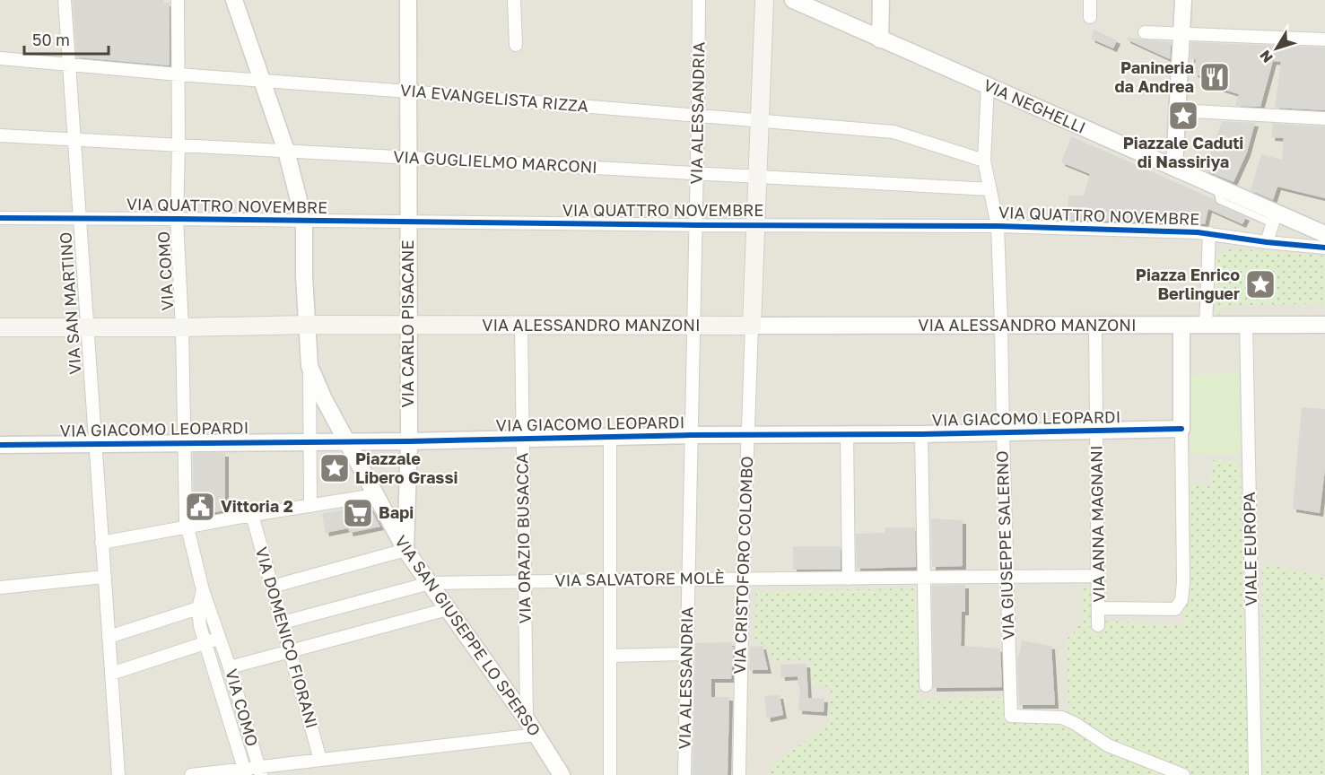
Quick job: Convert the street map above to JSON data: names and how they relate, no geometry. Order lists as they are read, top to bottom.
{
  "streets": {
    "main road": ["VIA ALESSANDRO MANZONI", "VIA CRISTOFORO COLOMBO"],
    "street": [
      "VIA EVANGELISTA RIZZA",
      "VIA NEGHELLI",
      "VIA ALESSANDRIA",
      "VIA GUGLIELMO MARCONI",
      "VIA QUATTRO NOVEMBRE",
      "VIA COMO",
      "VIA SAN MARTINO",
      "VIA CARLO PISACANE",
      "VIA GIACOMO LEOPARDI",
      "VIA ANNA MAGNANI",
      "VIA ORAZIO BUSACCA",
      "VIA GIUSEPPE SALERNO",
      "VIALE EUROPA",
      "VIA SALVATORE MOLÈ",
      "VIA SAN GIUSEPPE LO SPERSO",
      "VIA DOMENICO FIORANI"
    ]
  },
  "crossings": [
    ["VIA EVANGELISTA RIZZA", "VIA ALESSANDRIA"],
    ["VIA EVANGELISTA RIZZA", "VIA COMO"],
    ["VIA EVANGELISTA RIZZA", "VIA SAN MARTINO"],
    ["VIA EVANGELISTA RIZZA", "VIA CARLO PISACANE"],
    ["VIA EVANGELISTA RIZZA", "VIA GIUSEPPE SALERNO"],
    ["VIA EVANGELISTA RIZZA", "VIA CRISTOFORO COLOMBO"],
    ["VIA EVANGELISTA RIZZA", "VIA SAN GIUSEPPE LO SPERSO"],
    ["VIA NEGHELLI", "VIA GIUSEPPE SALERNO"],
    ["VIA ALESSANDRIA", "VIA GUGLIELMO MARCONI"],
    ["VIA ALESSANDRIA", "VIA QUATTRO NOVEMBRE"],
    ["VIA ALESSANDRIA", "VIA ALESSANDRO MANZONI"],
    ["VIA ALESSANDRIA", "VIA GIACOMO LEOPARDI"],
    ["VIA ALESSANDRIA", "VIA SALVATORE MOLÈ"],
    ["VIA GUGLIELMO MARCONI", "VIA COMO"],
    ["VIA GUGLIELMO MARCONI", "VIA SAN MARTINO"],
    ["VIA GUGLIELMO MARCONI", "VIA CARLO PISACANE"],
    ["VIA GUGLIELMO MARCONI", "VIA GIUSEPPE SALERNO"],
    ["VIA GUGLIELMO MARCONI", "VIA CRISTOFORO COLOMBO"],
    ["VIA GUGLIELMO MARCONI", "VIA SAN GIUSEPPE LO SPERSO"],
    ["VIA QUATTRO NOVEMBRE", "VIA COMO"],
    ["VIA QUATTRO NOVEMBRE", "VIA SAN MARTINO"],
    ["VIA QUATTRO NOVEMBRE", "VIA CARLO PISACANE"],
    ["VIA QUATTRO NOVEMBRE", "VIA GIUSEPPE SALERNO"],
    ["VIA QUATTRO NOVEMBRE", "VIA CRISTOFORO COLOMBO"],
    ["VIA QUATTRO NOVEMBRE", "VIA SAN GIUSEPPE LO SPERSO"],
    ["VIA COMO", "VIA ALESSANDRO MANZONI"],
    ["VIA COMO", "VIA GIACOMO LEOPARDI"],
    ["VIA SAN MARTINO", "VIA ALESSANDRO MANZONI"],
    ["VIA SAN MARTINO", "VIA GIACOMO LEOPARDI"],
    ["VIA CARLO PISACANE", "VIA ALESSANDRO MANZONI"],
    ["VIA CARLO PISACANE", "VIA GIACOMO LEOPARDI"],
    ["VIA CARLO PISACANE", "VIA SAN GIUSEPPE LO SPERSO"],
    ["VIA ALESSANDRO MANZONI", "VIA ANNA MAGNANI"],
    ["VIA ALESSANDRO MANZONI", "VIA ORAZIO BUSACCA"],
    ["VIA ALESSANDRO MANZONI", "VIA GIUSEPPE SALERNO"],
    ["VIA ALESSANDRO MANZONI", "VIALE EUROPA"],
    ["VIA ALESSANDRO MANZONI", "VIA CRISTOFORO COLOMBO"],
    ["VIA ALESSANDRO MANZONI", "VIA SAN GIUSEPPE LO SPERSO"],
    ["VIA GIACOMO LEOPARDI", "VIA ANNA MAGNANI"],
    ["VIA GIACOMO LEOPARDI", "VIA ORAZIO BUSACCA"],
    ["VIA GIACOMO LEOPARDI", "VIA GIUSEPPE SALERNO"],
    ["VIA GIACOMO LEOPARDI", "VIA CRISTOFORO COLOMBO"],
    ["VIA GIACOMO LEOPARDI", "VIA SAN GIUSEPPE LO SPERSO"],
    ["VIA ANNA MAGNANI", "VIA SALVATORE MOLÈ"],
    ["VIA ORAZIO BUSACCA", "VIA SALVATORE MOLÈ"],
    ["VIA ORAZIO BUSACCA", "VIA SAN GIUSEPPE LO SPERSO"],
    ["VIA GIUSEPPE SALERNO", "VIA SALVATORE MOLÈ"],
    ["VIA CRISTOFORO COLOMBO", "VIA SALVATORE MOLÈ"],
    ["VIA SALVATORE MOLÈ", "VIA SAN GIUSEPPE LO SPERSO"],
    ["VIA SALVATORE MOLÈ", "VIA DOMENICO FIORANI"]
  ],
  "places": {
    "restaurant": ["Panineria da Andrea"],
    "place": ["Piazzale Caduti di Nassiriya", "Piazza Enrico Berlinguer", "Piazzale Libero Grassi"],
    "public building": ["Vittoria 2"],
    "supermarket": ["Bapi"]
  },
  "scale_bar": "50 m",
  "north": "bottom left"
}
